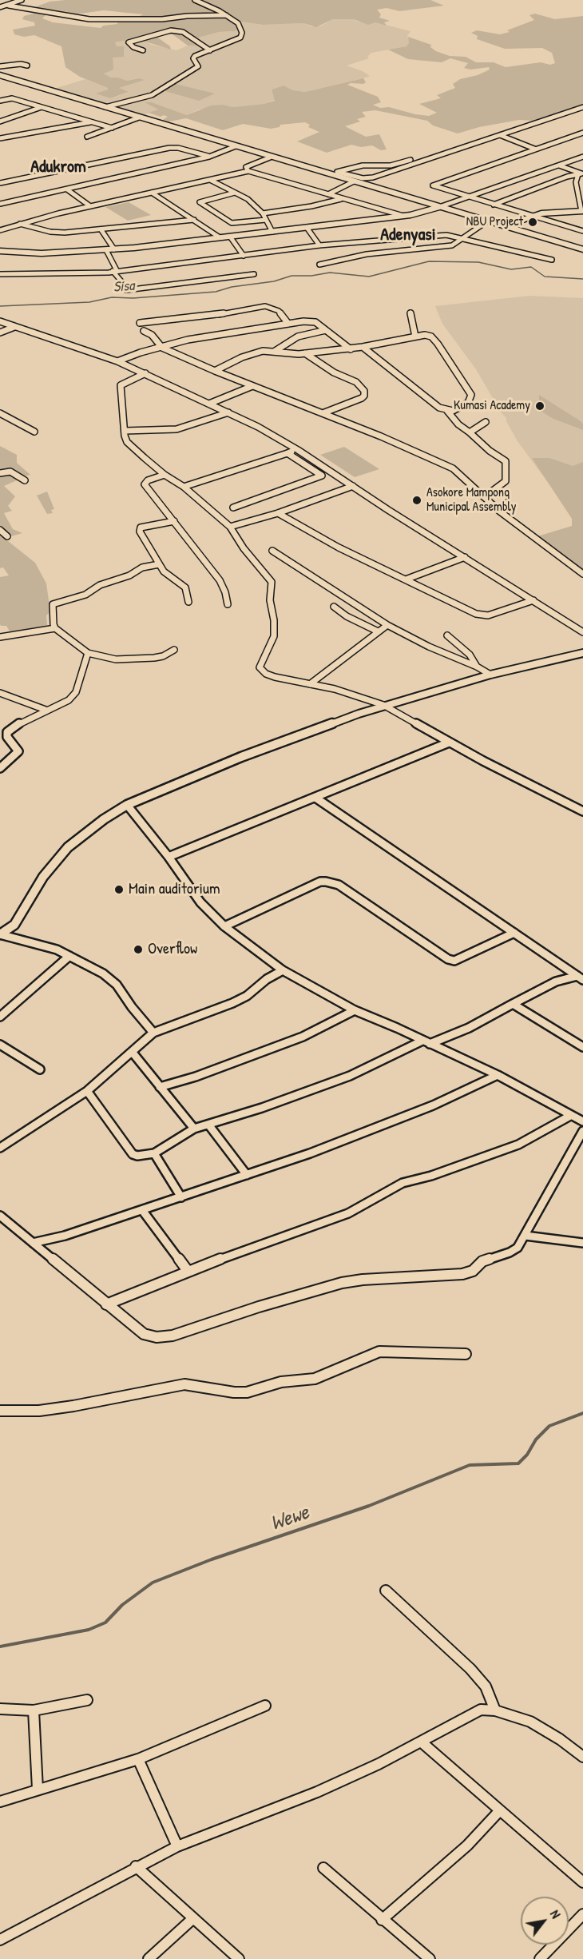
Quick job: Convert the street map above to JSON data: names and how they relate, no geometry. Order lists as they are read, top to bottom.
{
  "districts": ["Adukrom", "Adenyasi"],
  "water": ["Sisa", "Wewe"],
  "places": [
    "NBU Project",
    "Kumasi Academy",
    "Asokore Mampong Municipal Assembly",
    "Main auditorium",
    "Overflow"
  ],
  "north": "top right"
}
